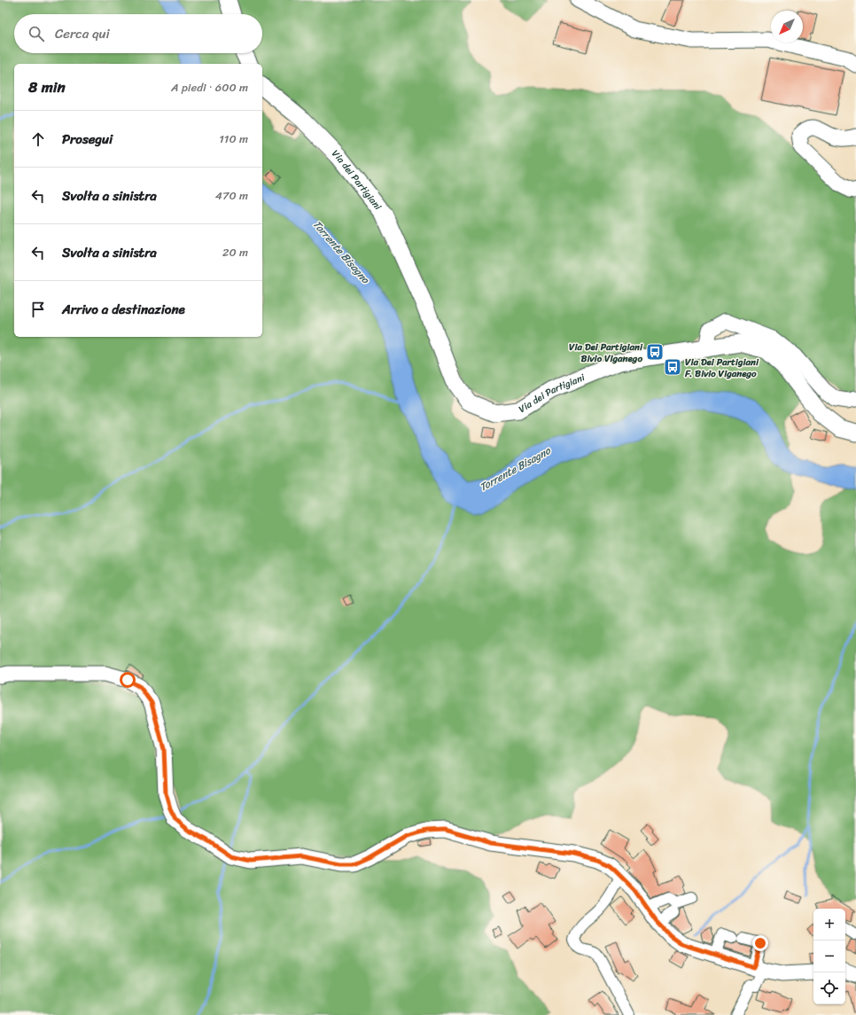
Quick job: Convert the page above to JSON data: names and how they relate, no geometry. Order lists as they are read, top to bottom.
{
  "streets": {
    "main road": ["Via dei Partigiani"]
  },
  "water": ["Torrente Bisagno"],
  "places": {
    "bus stop": ["Via Dei Partigiani Bivio Viganego", "Via Dei Partigiani F. Bivio Viganego"]
  },
  "north": "bottom left",
  "page": {
    "search": "Cerca qui",
    "heading": ["8 min", "A piedi · 600 m"],
    "list": [
      ["Prosegui", "110 m"],
      ["Svolta a sinistra", "470 m"],
      ["Svolta a sinistra", "20 m"],
      "Arrivo a destinazione"
    ],
    "map_buttons": ["+", "−"]
  }
}
